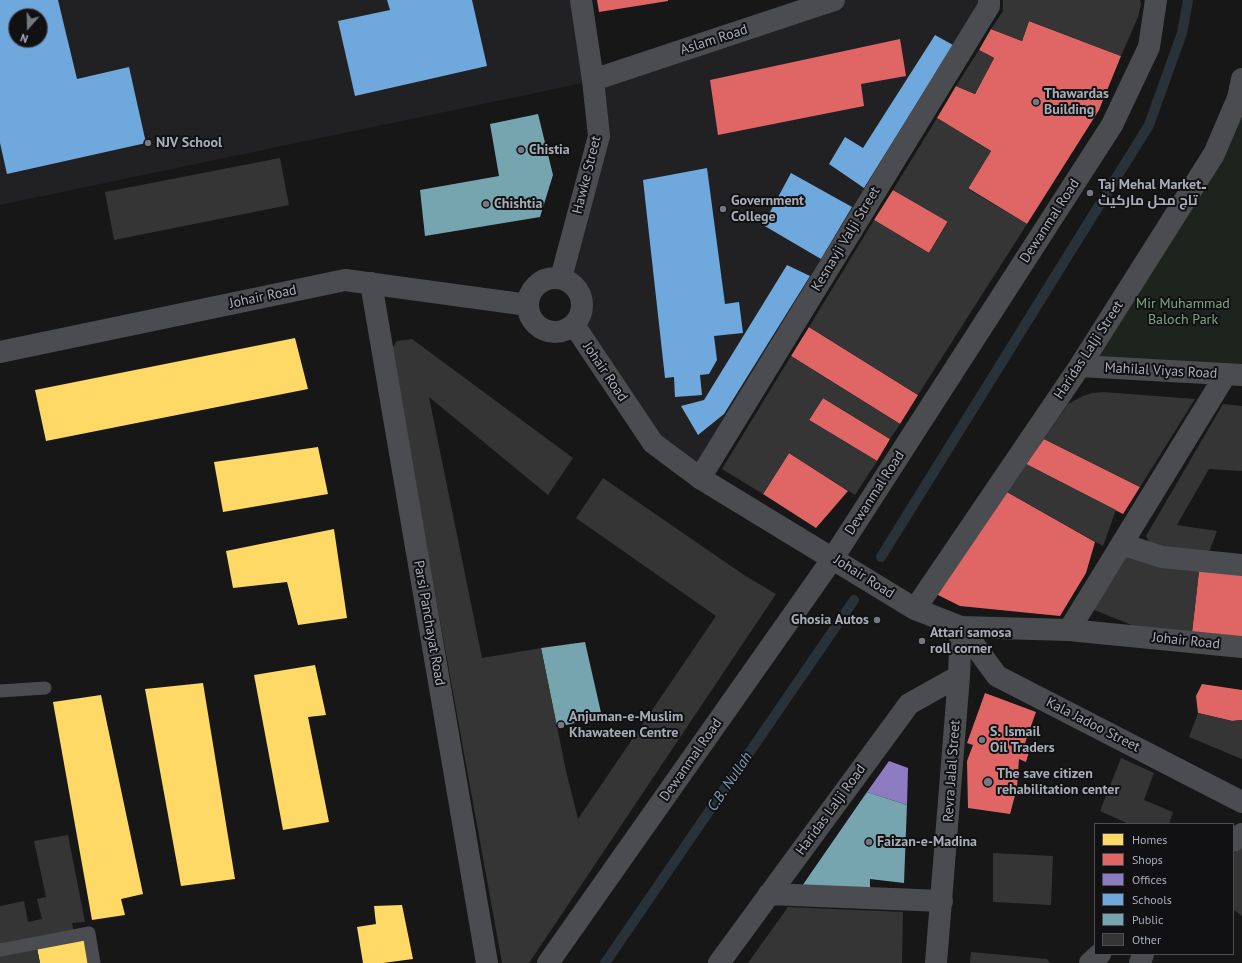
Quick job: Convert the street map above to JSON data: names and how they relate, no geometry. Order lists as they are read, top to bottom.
{
  "streets": {
    "street": [
      "Aslam Road",
      "Hawke Street",
      "Dewanmal Road",
      "Kesnavji Valji Street",
      "Johair Road",
      "Haridas Lalji Street",
      "Mahilal Viyas Road",
      "Parsi Panchayat Road",
      "Kala Jadoo Street",
      "Revra Jalal Street",
      "Haridas Lalji Road"
    ]
  },
  "crossings": [
    ["Aslam Road", "Hawke Street"],
    ["Hawke Street", "Johair Road"],
    ["Dewanmal Road", "Johair Road"],
    ["Kesnavji Valji Street", "Johair Road"],
    ["Johair Road", "Haridas Lalji Street"],
    ["Johair Road", "Parsi Panchayat Road"],
    ["Johair Road", "Kala Jadoo Street"],
    ["Johair Road", "Revra Jalal Street"],
    ["Haridas Lalji Street", "Mahilal Viyas Road"],
    ["Kala Jadoo Street", "Revra Jalal Street"],
    ["Revra Jalal Street", "Haridas Lalji Road"]
  ],
  "water": ["C.B. Nullah"],
  "parks": ["Mir Muhammad Baloch Park"],
  "places": [
    "Thawardas Building",
    "NJV School",
    "Chistia",
    "Taj Mehal Market۔ تاج محل مارکیٹ",
    "Chishtia",
    "Government College",
    "Ghosia Autos",
    "Attari samosa roll corner",
    "Anjuman-e-Muslim Khawateen Centre",
    "S. Ismail Oil Traders",
    "The save citizen rehabilitation center",
    "Faizan-e-Madina"
  ],
  "legend": [
    "Homes",
    "Shops",
    "Offices",
    "Schools",
    "Public",
    "Other"
  ],
  "north": "bottom"
}
